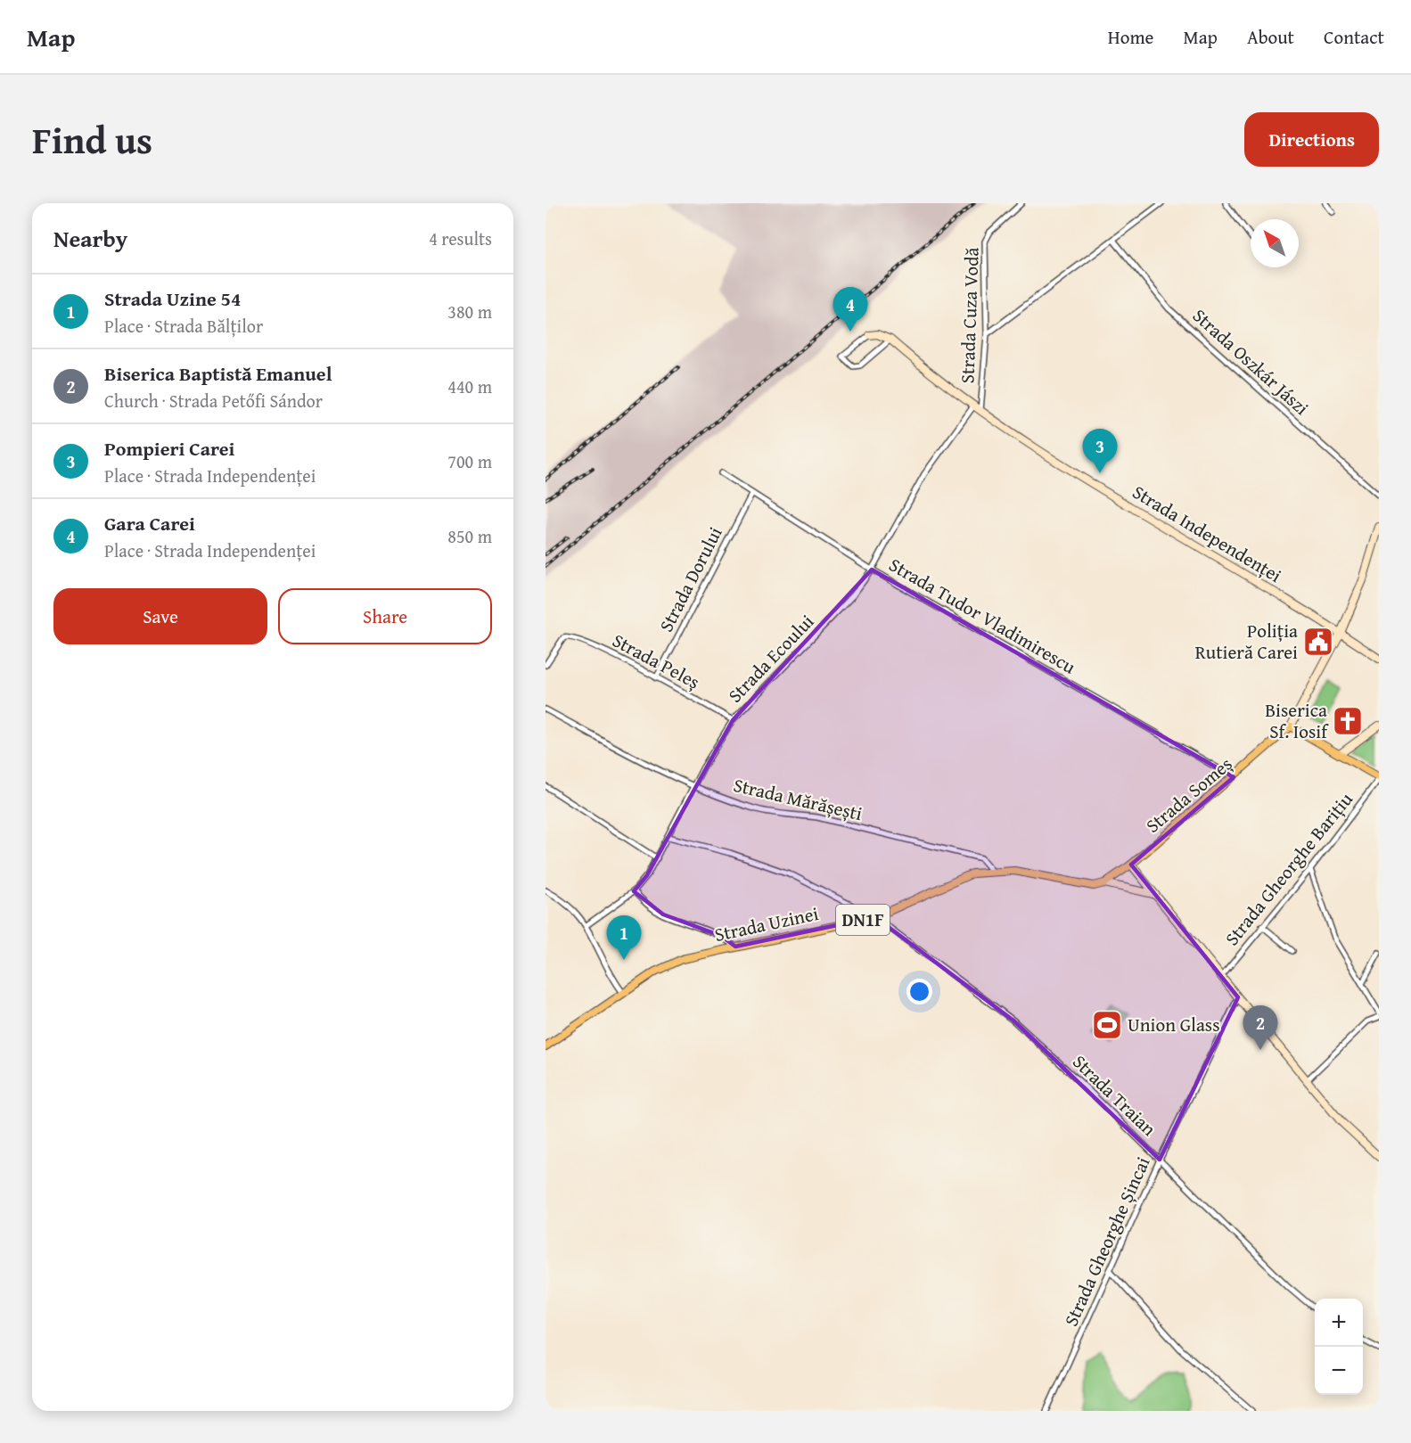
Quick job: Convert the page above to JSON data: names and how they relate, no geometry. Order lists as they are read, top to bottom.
{
  "streets": {
    "main road": [
      "Strada Independenței",
      "Strada Someș",
      "DN1F",
      "Strada Uzinei"
    ],
    "street": [
      "Strada Cuza Vodă",
      "Strada Oszkár Jászi",
      "Strada Dorului",
      "Strada Tudor Vladimirescu",
      "Strada Ecoului",
      "Strada Peleș",
      "Strada Mărășești",
      "Strada Gheorghe Barițiu",
      "Strada Traian",
      "Strada Gheorghe Șincai"
    ]
  },
  "crossings": [
    ["Strada Cuza Vodă", "Strada Independenței"],
    ["Strada Independenței", "Strada Ecoului"],
    ["Strada Dorului", "Strada Tudor Vladimirescu"],
    ["Strada Dorului", "Strada Peleș"],
    ["Strada Tudor Vladimirescu", "Strada Ecoului"],
    ["Strada Tudor Vladimirescu", "Strada Someș"],
    ["Strada Ecoului", "Strada Peleș"],
    ["Strada Ecoului", "Strada Mărășești"],
    ["Strada Ecoului", "Strada Traian"],
    ["Strada Someș", "Strada Uzinei"],
    ["Strada Mărășești", "Strada Uzinei"],
    ["Strada Uzinei", "Strada Traian"],
    ["Strada Traian", "Strada Gheorghe Șincai"]
  ],
  "places": {
    "public building": ["Poliția Rutieră Carei"],
    "church": ["Biserica Sf. Iosif"],
    "sports": ["Union Glass"]
  },
  "north": "top left",
  "page": {
    "header": "Map",
    "nav": [
      "Home",
      "Map",
      "About",
      "Contact"
    ],
    "title": "Find us",
    "buttons": [
      "Directions",
      ["Save", "Share"]
    ],
    "heading": ["Nearby", "4 results"],
    "list": [
      {
        "mark": "1",
        "name": "Strada Uzine 54",
        "note": "Place · Strada Bălților",
        "value": "380 m"
      },
      {
        "mark": "2",
        "name": "Biserica Baptistă Emanuel",
        "note": "Church · Strada Petőfi Sándor",
        "value": "440 m"
      },
      {
        "mark": "3",
        "name": "Pompieri Carei",
        "note": "Place · Strada Independenței",
        "value": "700 m"
      },
      {
        "mark": "4",
        "name": "Gara Carei",
        "note": "Place · Strada Independenței",
        "value": "850 m"
      }
    ],
    "pins": [
      "4",
      "3",
      "1",
      "2"
    ],
    "map_buttons": ["+", "−"]
  }
}
